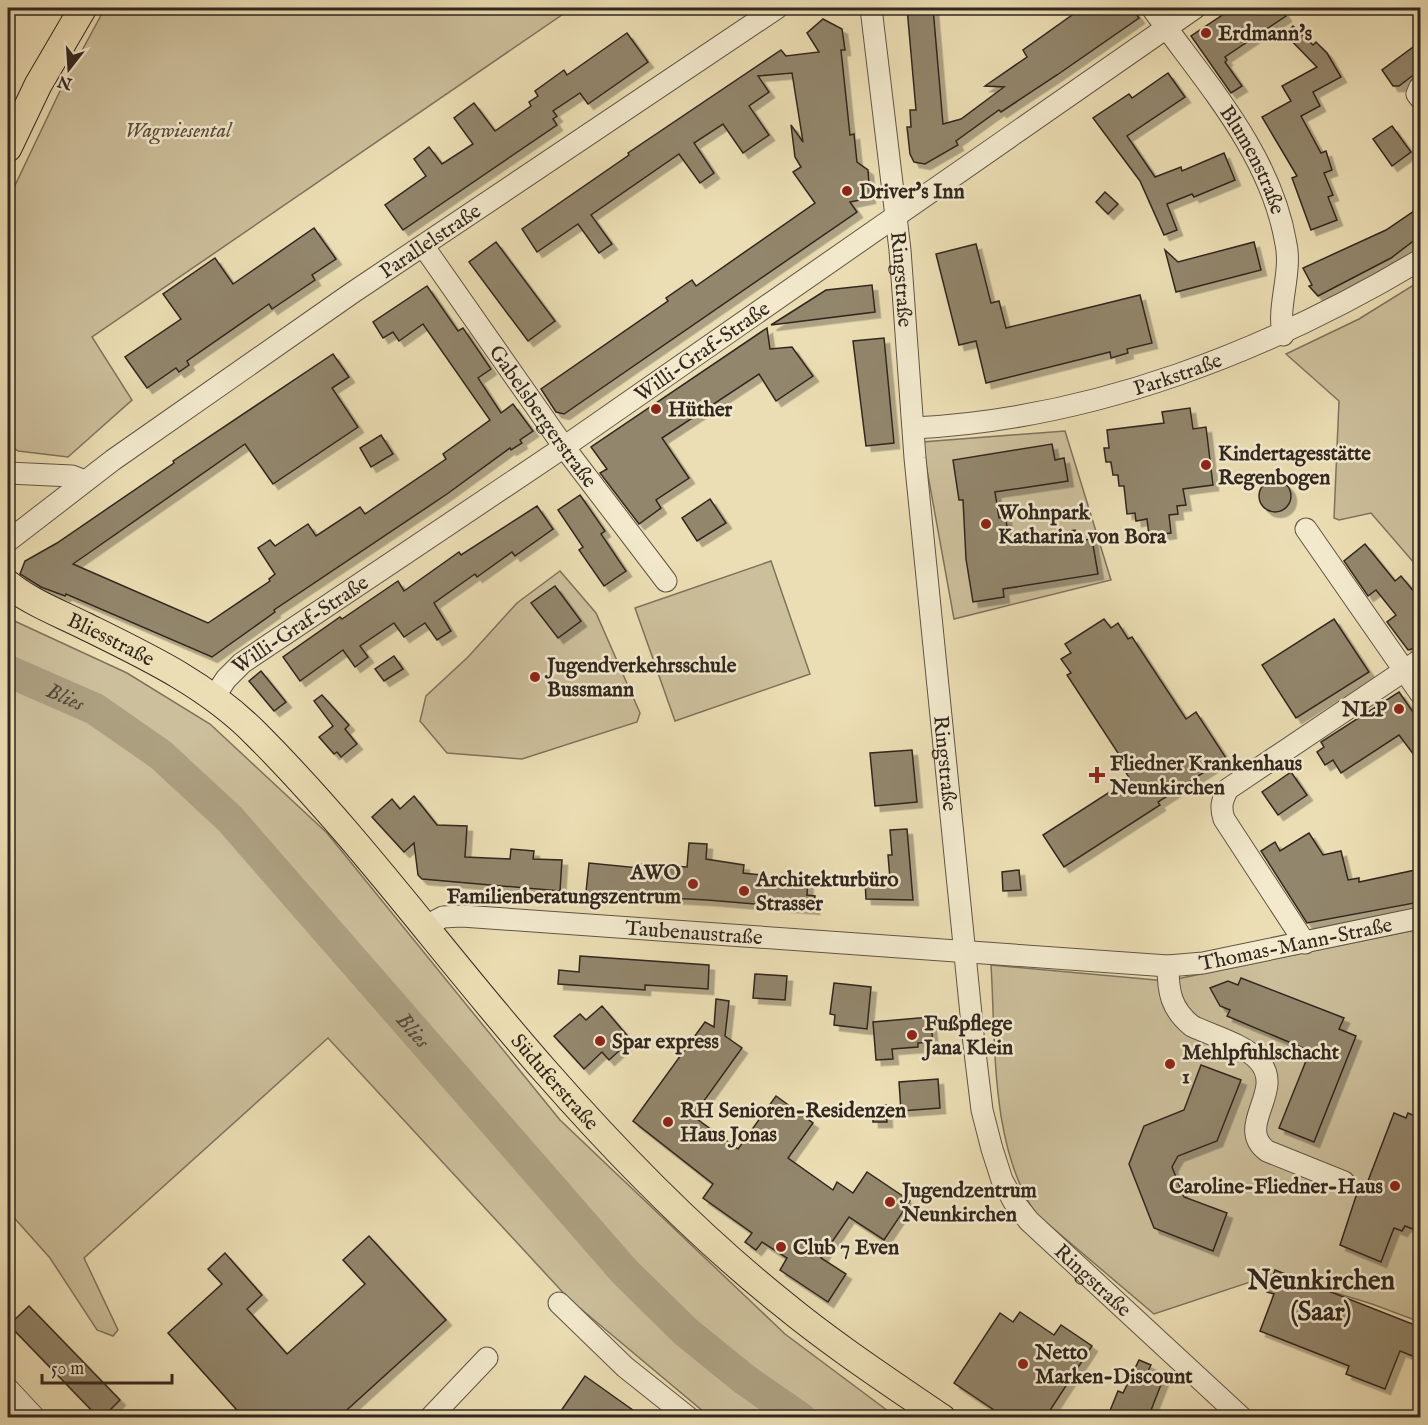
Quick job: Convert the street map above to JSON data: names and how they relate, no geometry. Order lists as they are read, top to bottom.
{
  "streets": {
    "main road": ["Bliesstraße", "Süduferstraße"],
    "street": [
      "Blumenstraße",
      "Parallelstraße",
      "Ringstraße",
      "Willi-Graf-Straße",
      "Parkstraße",
      "Gabelsbergerstraße",
      "Taubenaustraße",
      "Thomas-Mann-Straße"
    ]
  },
  "crossings": [
    ["Blumenstraße", "Willi-Graf-Straße"],
    ["Blumenstraße", "Parkstraße"],
    ["Parallelstraße", "Gabelsbergerstraße"],
    ["Ringstraße", "Willi-Graf-Straße"],
    ["Ringstraße", "Parkstraße"],
    ["Ringstraße", "Taubenaustraße"],
    ["Ringstraße", "Thomas-Mann-Straße"],
    ["Willi-Graf-Straße", "Gabelsbergerstraße"],
    ["Willi-Graf-Straße", "Bliesstraße"],
    ["Willi-Graf-Straße", "Süduferstraße"],
    ["Bliesstraße", "Süduferstraße"],
    ["Taubenaustraße", "Thomas-Mann-Straße"],
    ["Taubenaustraße", "Süduferstraße"]
  ],
  "districts": ["Neunkirchen (Saar)"],
  "water": ["Blies"],
  "parks": ["Wagwiesental"],
  "places": {
    "other": [
      "Erdmann's",
      "Driver's Inn",
      "Hüther",
      "Kindertagesstätte Regenbogen",
      "Wohnpark Katharina von Bora",
      "Jugendverkehrsschule Bussmann",
      "NLP",
      "AWO Familienberatungszentrum",
      "Architekturbüro Strasser",
      "Fußpflege Jana Klein",
      "Spar express",
      "Mehlpfuhlschacht 1",
      "RH Senioren-Residenzen Haus Jonas",
      "Caroline-Fliedner-Haus",
      "Jugendzentrum Neunkirchen",
      "Club 7 Even",
      "Netto Marken-Discount"
    ],
    "health": ["Fliedner Krankenhaus Neunkirchen"]
  },
  "scale_bar": "50 m",
  "north": "bottom"
}
